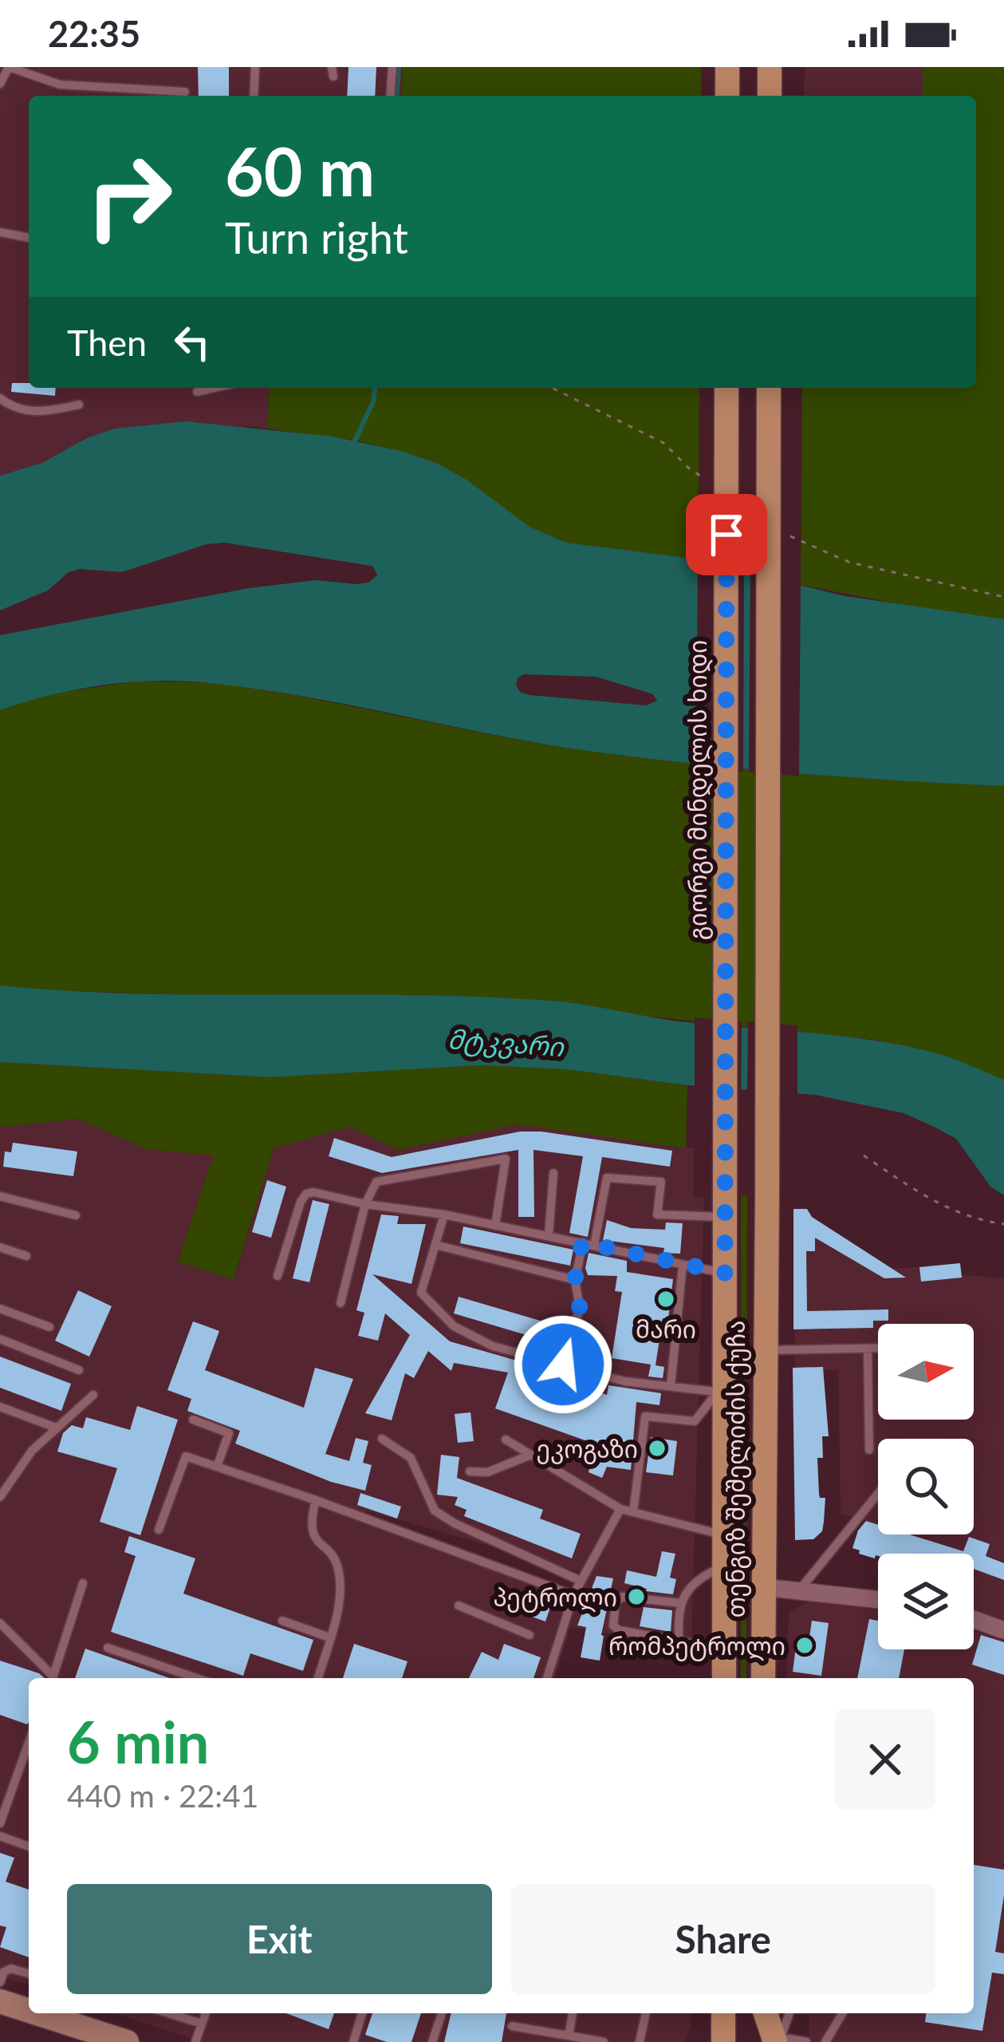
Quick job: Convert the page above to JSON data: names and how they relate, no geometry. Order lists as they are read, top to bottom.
{
  "streets": {
    "main road": ["გიორგი მინდელის ხიდი", "თენგიზ შეშელიძის ქუჩა"]
  },
  "crossings": [
    ["გიორგი მინდელის ხიდი", "თენგიზ შეშელიძის ქუჩა"]
  ],
  "water": ["მტკვარი"],
  "places": [
    "მარი",
    "ეკოგაზი",
    "პეტროლი",
    "რომპეტროლი"
  ],
  "north": "right",
  "page": {
    "status": "22:35",
    "turn": ["60 m", "Turn right"],
    "then": "Then",
    "heading": ["6 min", "440 m · 22:41"],
    "buttons": ["Exit", "Share"]
  }
}
